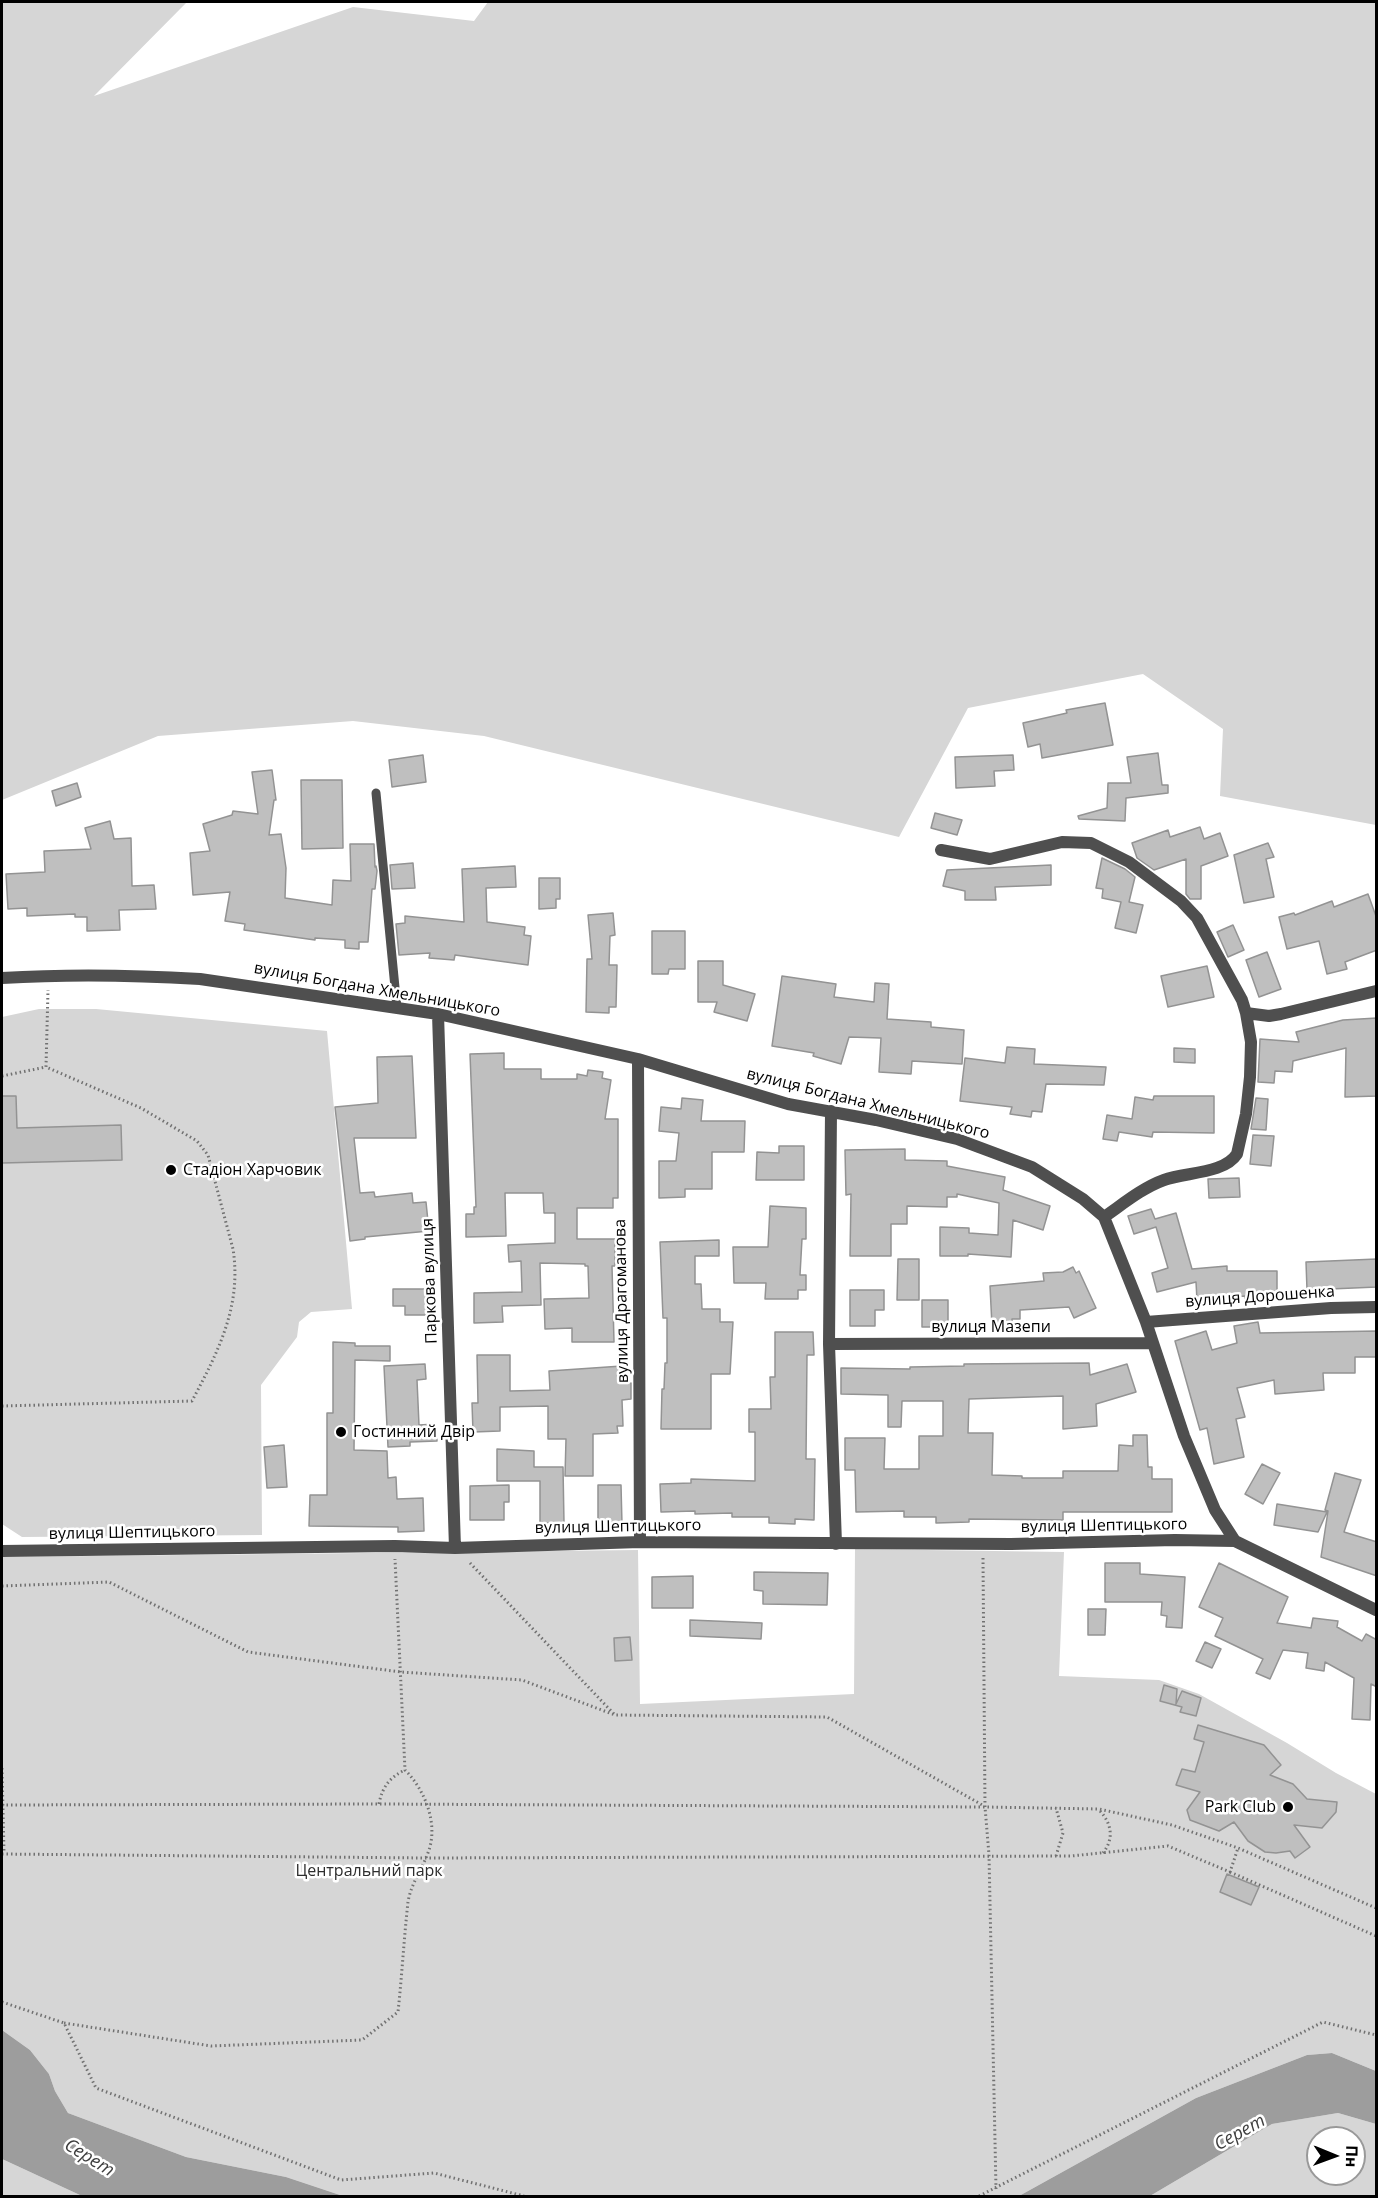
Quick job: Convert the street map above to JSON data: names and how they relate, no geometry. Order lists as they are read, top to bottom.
{
  "streets": {
    "street": [
      "вулиця Богдана Хмельницького",
      "Паркова вулиця",
      "вулиця Дорошенка",
      "вулиця Драгоманова",
      "вулиця Мазепи",
      "вулиця Шептицького"
    ]
  },
  "crossings": [
    ["вулиця Богдана Хмельницького", "Паркова вулиця"],
    ["вулиця Богдана Хмельницького", "вулиця Дорошенка"],
    ["вулиця Богдана Хмельницького", "вулиця Драгоманова"],
    ["вулиця Богдана Хмельницького", "вулиця Мазепи"],
    ["вулиця Богдана Хмельницького", "вулиця Шептицького"],
    ["Паркова вулиця", "вулиця Шептицького"],
    ["вулиця Драгоманова", "вулиця Шептицького"]
  ],
  "water": ["Серет"],
  "parks": ["Центральний парк"],
  "places": ["Стадіон Харчовик", "Гостинний Двір", "Park Club"],
  "north": "right"
}
